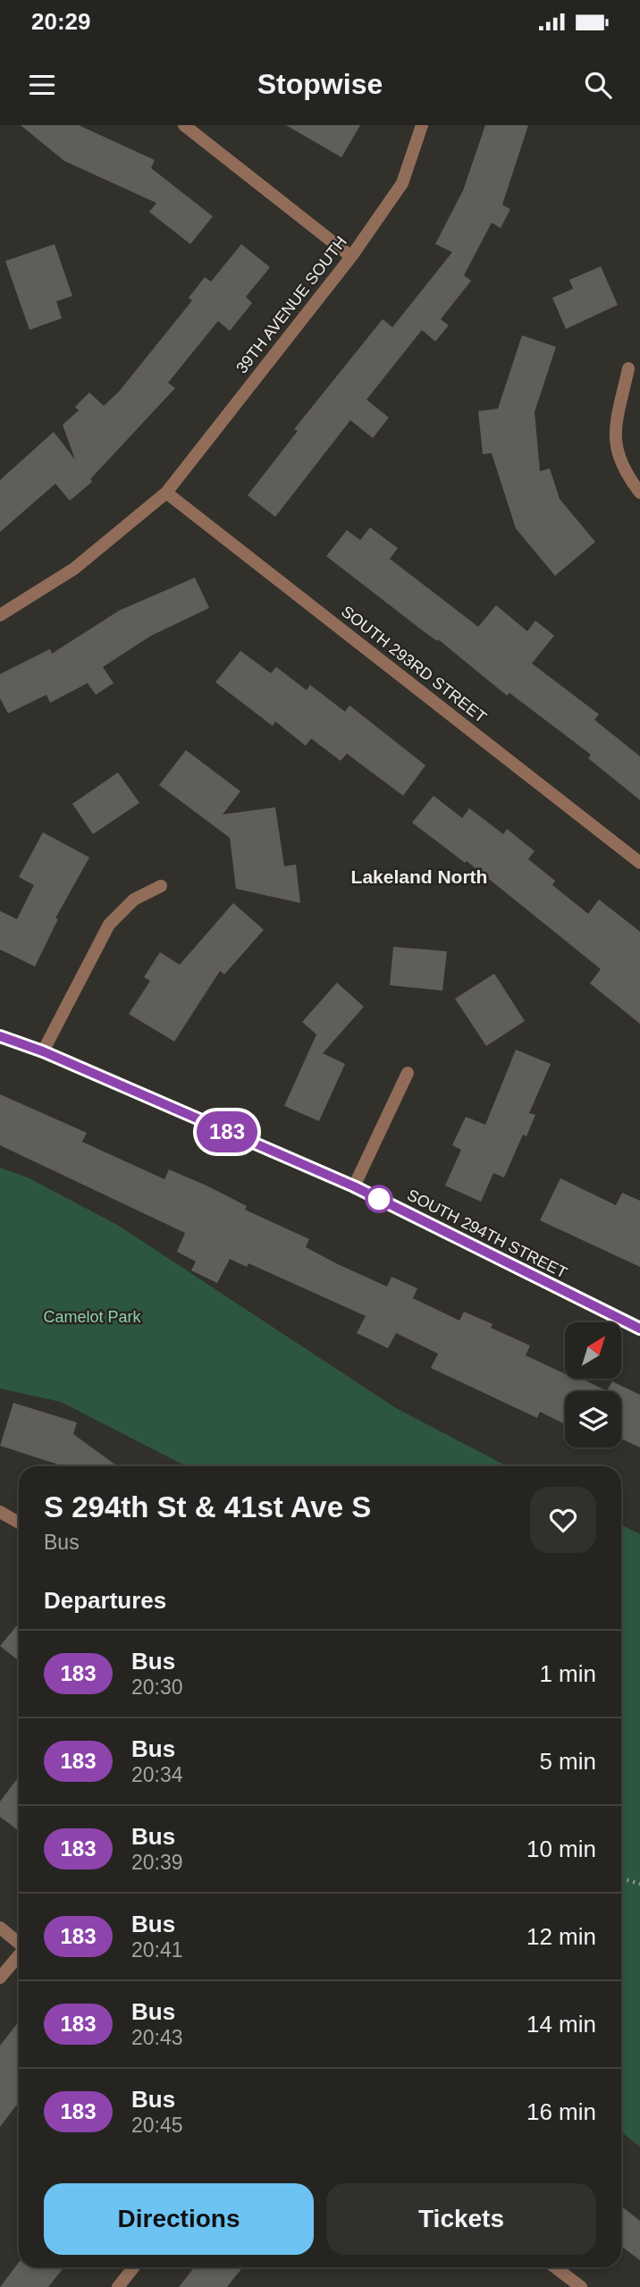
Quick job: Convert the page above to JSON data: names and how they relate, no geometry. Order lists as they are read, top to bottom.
{
  "streets": {
    "street": ["39TH AVENUE SOUTH", "SOUTH 293RD STREET", "SOUTH 294TH STREET"]
  },
  "crossings": [
    ["39TH AVENUE SOUTH", "SOUTH 293RD STREET"]
  ],
  "districts": ["Lakeland North"],
  "parks": ["Camelot Park"],
  "lines": ["bus line 183"],
  "north": "top right",
  "page": {
    "status": "20:29",
    "header": "Stopwise",
    "on_map": "183",
    "heading": [
      ["S 294th St & 41st Ave S", "Bus"],
      "Departures"
    ],
    "list": [
      {
        "mark": "183",
        "name": "Bus",
        "note": "20:30",
        "value": "1 min"
      },
      {
        "mark": "183",
        "name": "Bus",
        "note": "20:34",
        "value": "5 min"
      },
      {
        "mark": "183",
        "name": "Bus",
        "note": "20:39",
        "value": "10 min"
      },
      {
        "mark": "183",
        "name": "Bus",
        "note": "20:41",
        "value": "12 min"
      },
      {
        "mark": "183",
        "name": "Bus",
        "note": "20:43",
        "value": "14 min"
      },
      {
        "mark": "183",
        "name": "Bus",
        "note": "20:45",
        "value": "16 min"
      }
    ],
    "buttons": ["Directions", "Tickets"]
  }
}
